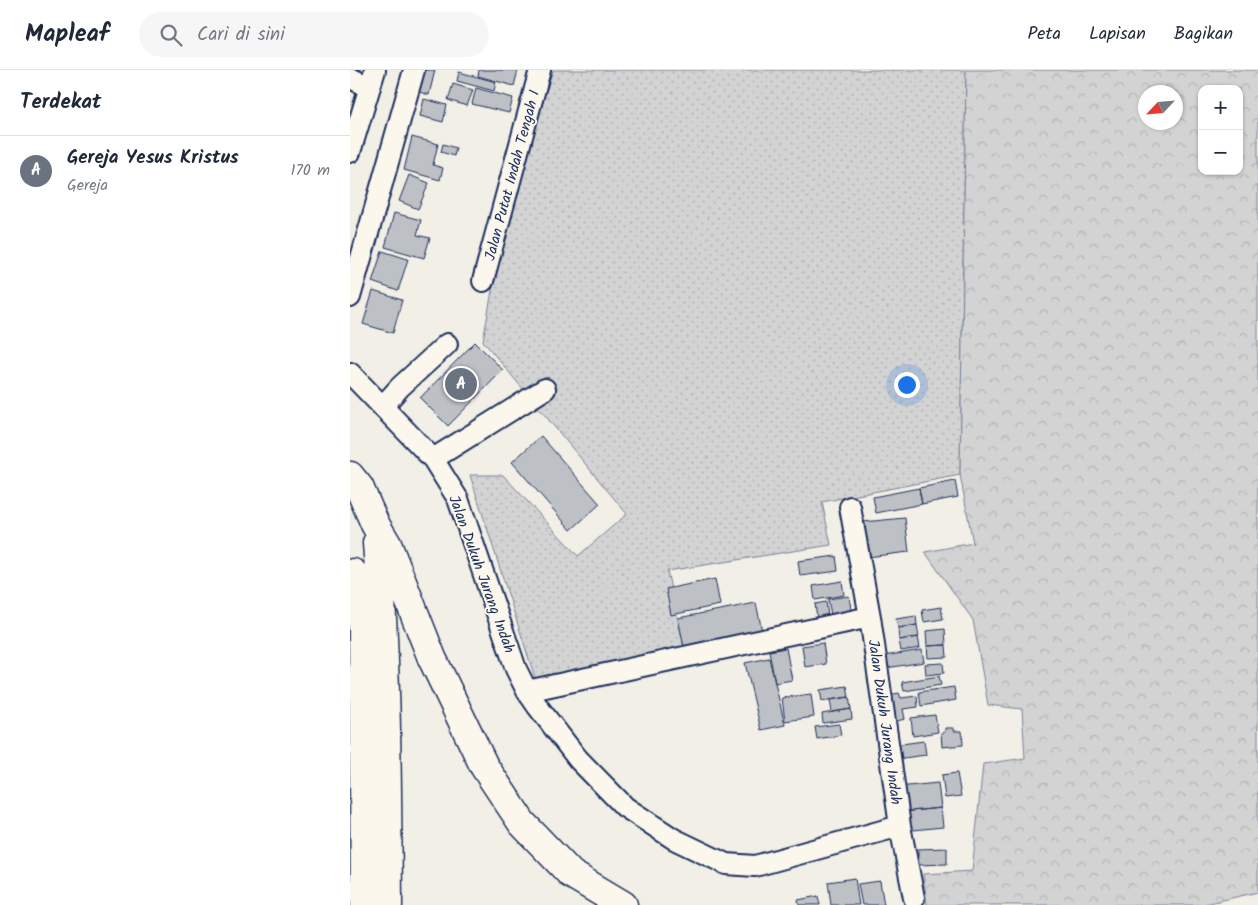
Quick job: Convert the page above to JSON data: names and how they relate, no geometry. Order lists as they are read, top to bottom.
{
  "streets": {
    "street": ["Jalan Putat Indah Tengah I", "Jalan Dukuh Jurang Indah"]
  },
  "north": "bottom left",
  "page": {
    "header": "Mapleaf",
    "search": "Cari di sini",
    "nav": ["Peta", "Lapisan", "Bagikan"],
    "heading": "Terdekat",
    "map_buttons": ["+", "−"],
    "list": [
      {
        "mark": "A",
        "name": "Gereja Yesus Kristus",
        "note": "Gereja",
        "value": "170 m"
      }
    ],
    "pins": "A"
  }
}
